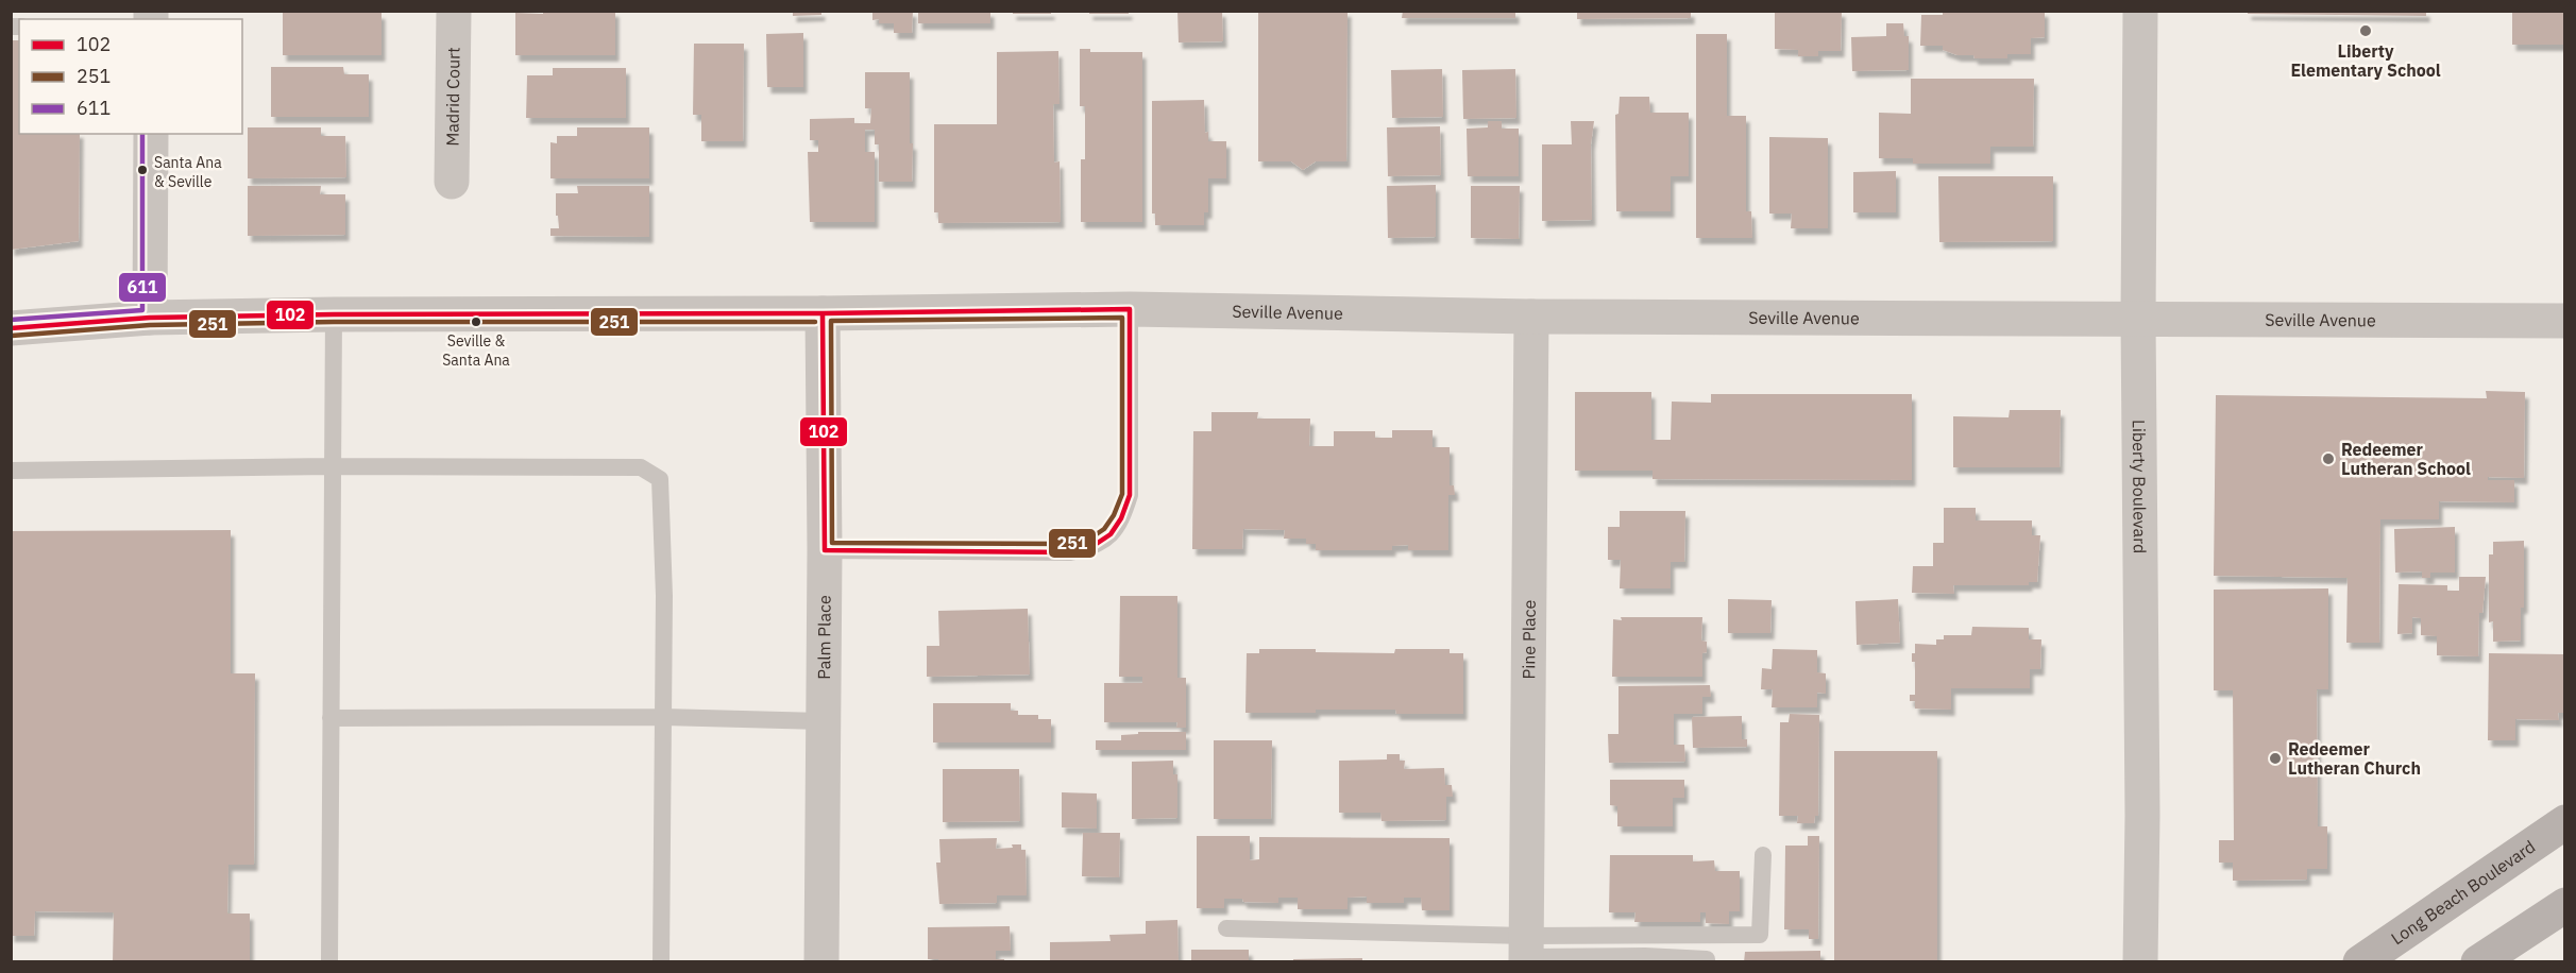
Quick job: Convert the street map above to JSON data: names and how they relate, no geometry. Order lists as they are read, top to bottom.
{
  "streets": {
    "main road": ["Long Beach Boulevard"],
    "street": [
      "Madrid Court",
      "Seville Avenue",
      "Liberty Boulevard",
      "Palm Place",
      "Pine Place"
    ]
  },
  "crossings": [
    ["Seville Avenue", "Liberty Boulevard"],
    ["Seville Avenue", "Palm Place"],
    ["Seville Avenue", "Pine Place"]
  ],
  "places": [
    "Liberty Elementary School",
    "Santa Ana & Seville",
    "Seville & Santa Ana",
    "Redeemer Lutheran School",
    "Redeemer Lutheran Church"
  ],
  "lines": ["transit line 611", "transit line 102", "transit line 251"],
  "legend": ["102", "251", "611"]
}
